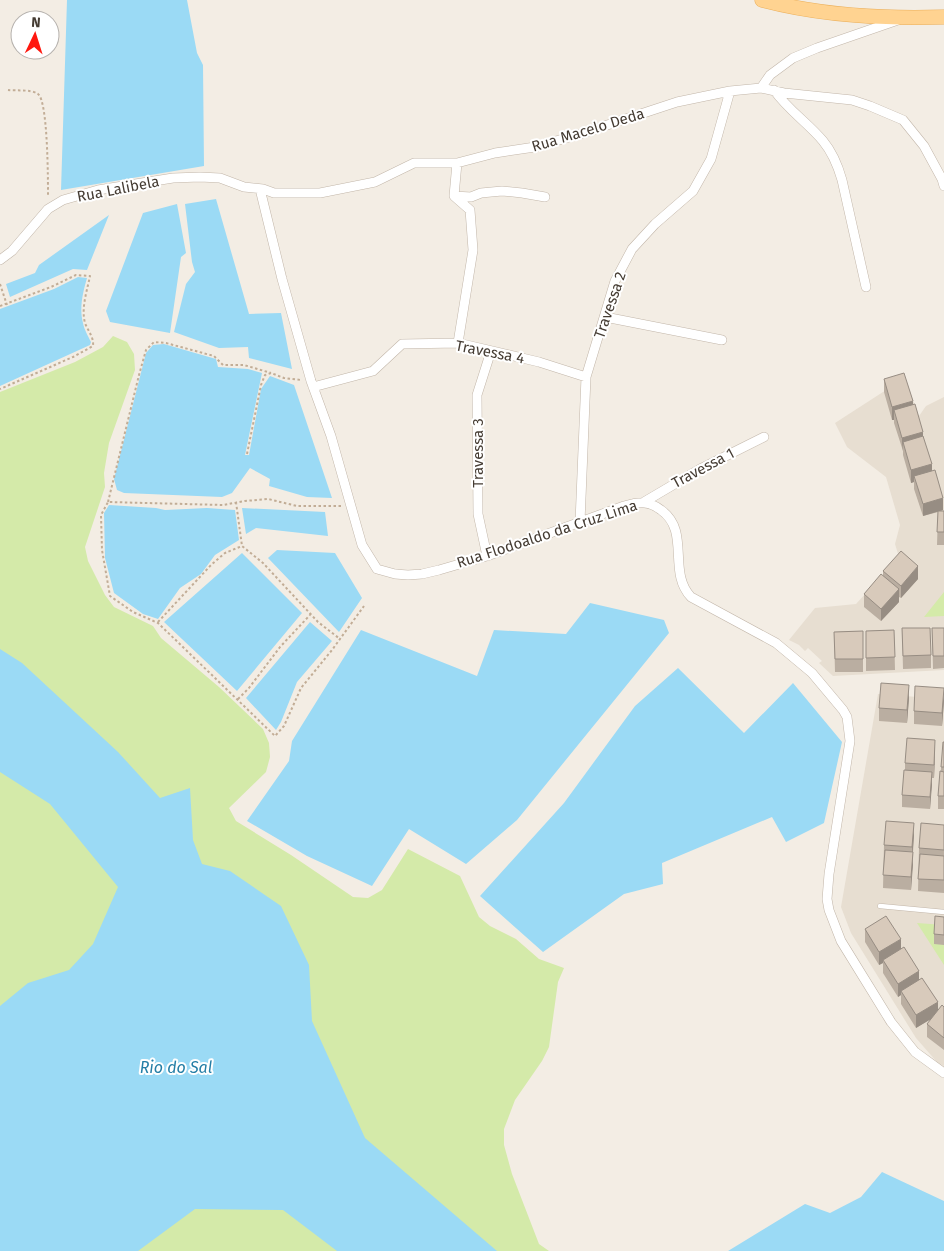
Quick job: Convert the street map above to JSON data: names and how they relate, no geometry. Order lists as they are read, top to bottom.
{
  "streets": {
    "street": [
      "Rua Macelo Deda",
      "Rua Lalibela",
      "Travessa 2",
      "Travessa 4",
      "Travessa 3",
      "Travessa 1",
      "Rua Flodoaldo da Cruz Lima"
    ]
  },
  "crossings": [
    ["Rua Macelo Deda", "Rua Lalibela"],
    ["Rua Macelo Deda", "Travessa 2"],
    ["Rua Macelo Deda", "Rua Flodoaldo da Cruz Lima"],
    ["Rua Lalibela", "Rua Flodoaldo da Cruz Lima"],
    ["Travessa 2", "Travessa 4"],
    ["Travessa 2", "Rua Flodoaldo da Cruz Lima"],
    ["Travessa 4", "Travessa 3"],
    ["Travessa 4", "Rua Flodoaldo da Cruz Lima"],
    ["Travessa 3", "Rua Flodoaldo da Cruz Lima"],
    ["Travessa 1", "Rua Flodoaldo da Cruz Lima"]
  ],
  "water": ["Rio do Sal"],
  "north": "top"
}
